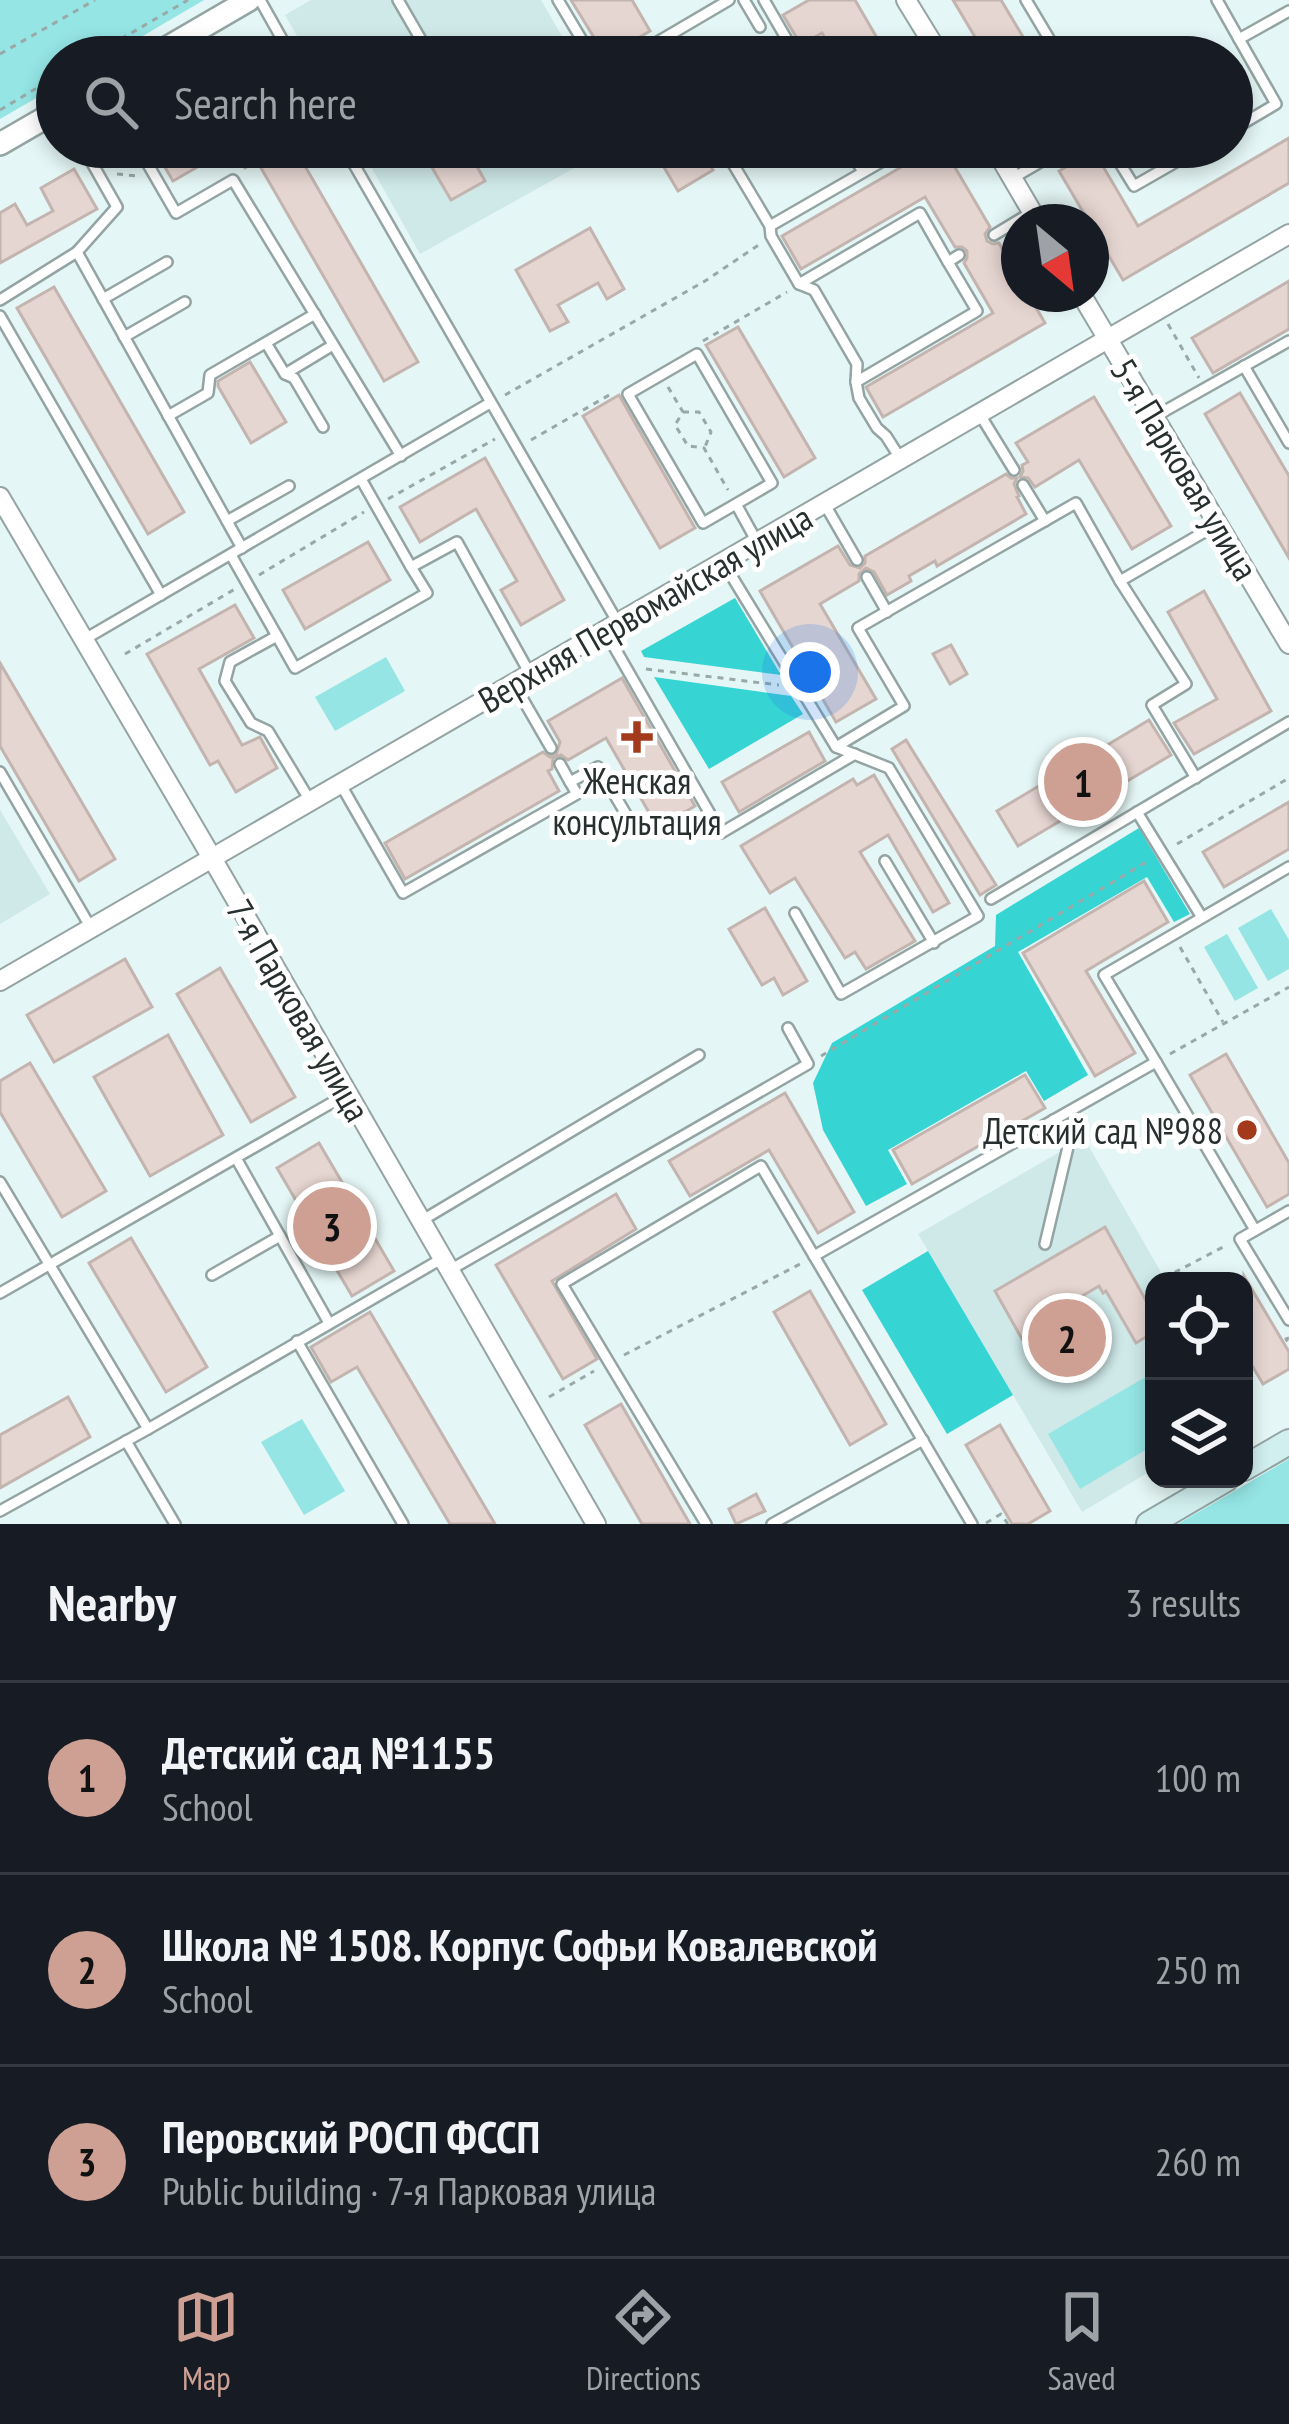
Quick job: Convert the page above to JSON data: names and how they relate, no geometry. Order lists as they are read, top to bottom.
{
  "streets": {
    "street": ["5-я Парковая улица", "Верхняя Первомайская улица", "7-я Парковая улица"]
  },
  "crossings": [
    ["5-я Парковая улица", "Верхняя Первомайская улица"],
    ["Верхняя Первомайская улица", "7-я Парковая улица"]
  ],
  "places": {
    "health": ["Женская консультация"],
    "other": ["Детский сад №988"]
  },
  "north": "bottom right",
  "page": {
    "search": "Search here",
    "pins": ["1", "3", "2"],
    "heading": ["Nearby", "3 results"],
    "list": [
      {
        "mark": "1",
        "name": "Детский сад №1155",
        "note": "School",
        "value": "100 m"
      },
      {
        "mark": "2",
        "name": "Школа № 1508. Корпус Софьи Ковалевской",
        "note": "School",
        "value": "250 m"
      },
      {
        "mark": "3",
        "name": "Перовский РОСП ФССП",
        "note": "Public building · 7-я Парковая улица",
        "value": "260 m"
      }
    ],
    "nav": ["Map", "Directions", "Saved"]
  }
}
